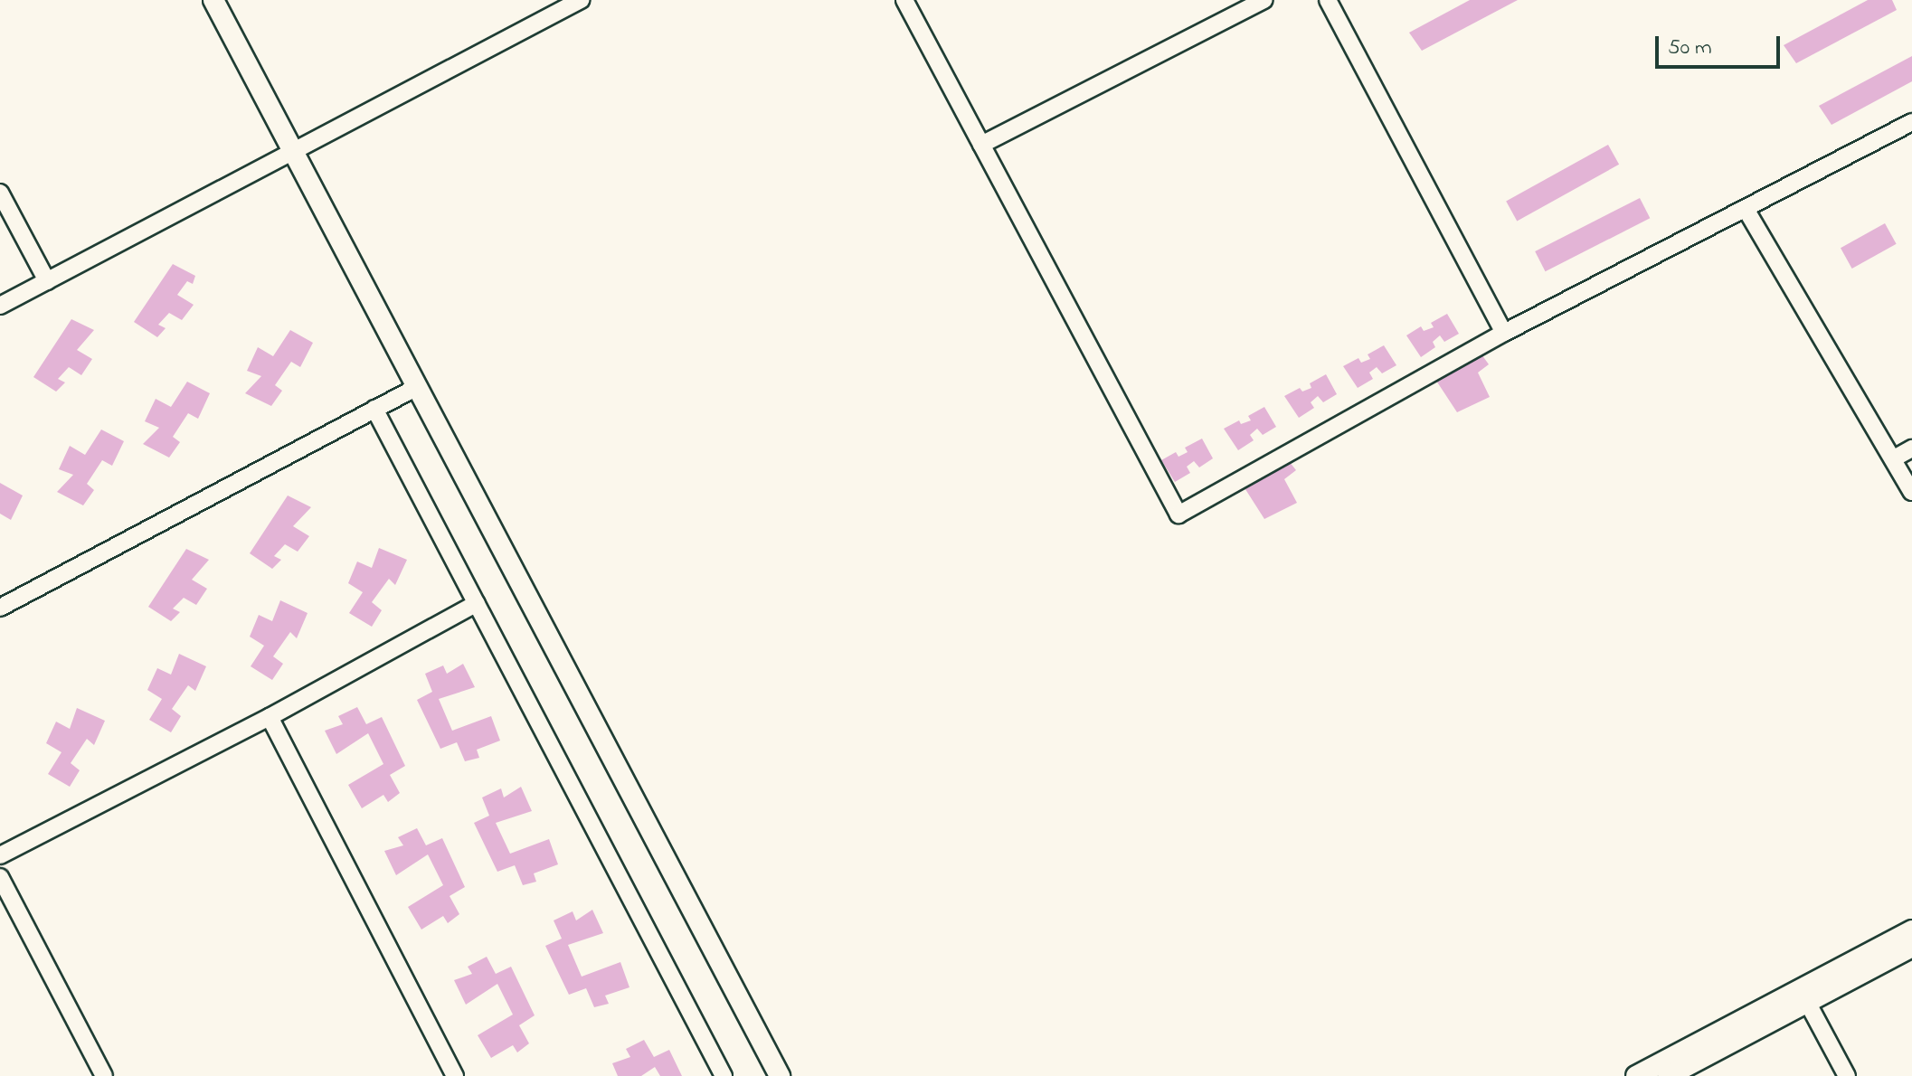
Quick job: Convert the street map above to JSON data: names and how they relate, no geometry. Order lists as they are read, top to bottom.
{
  "scale_bar": "50 m"
}
